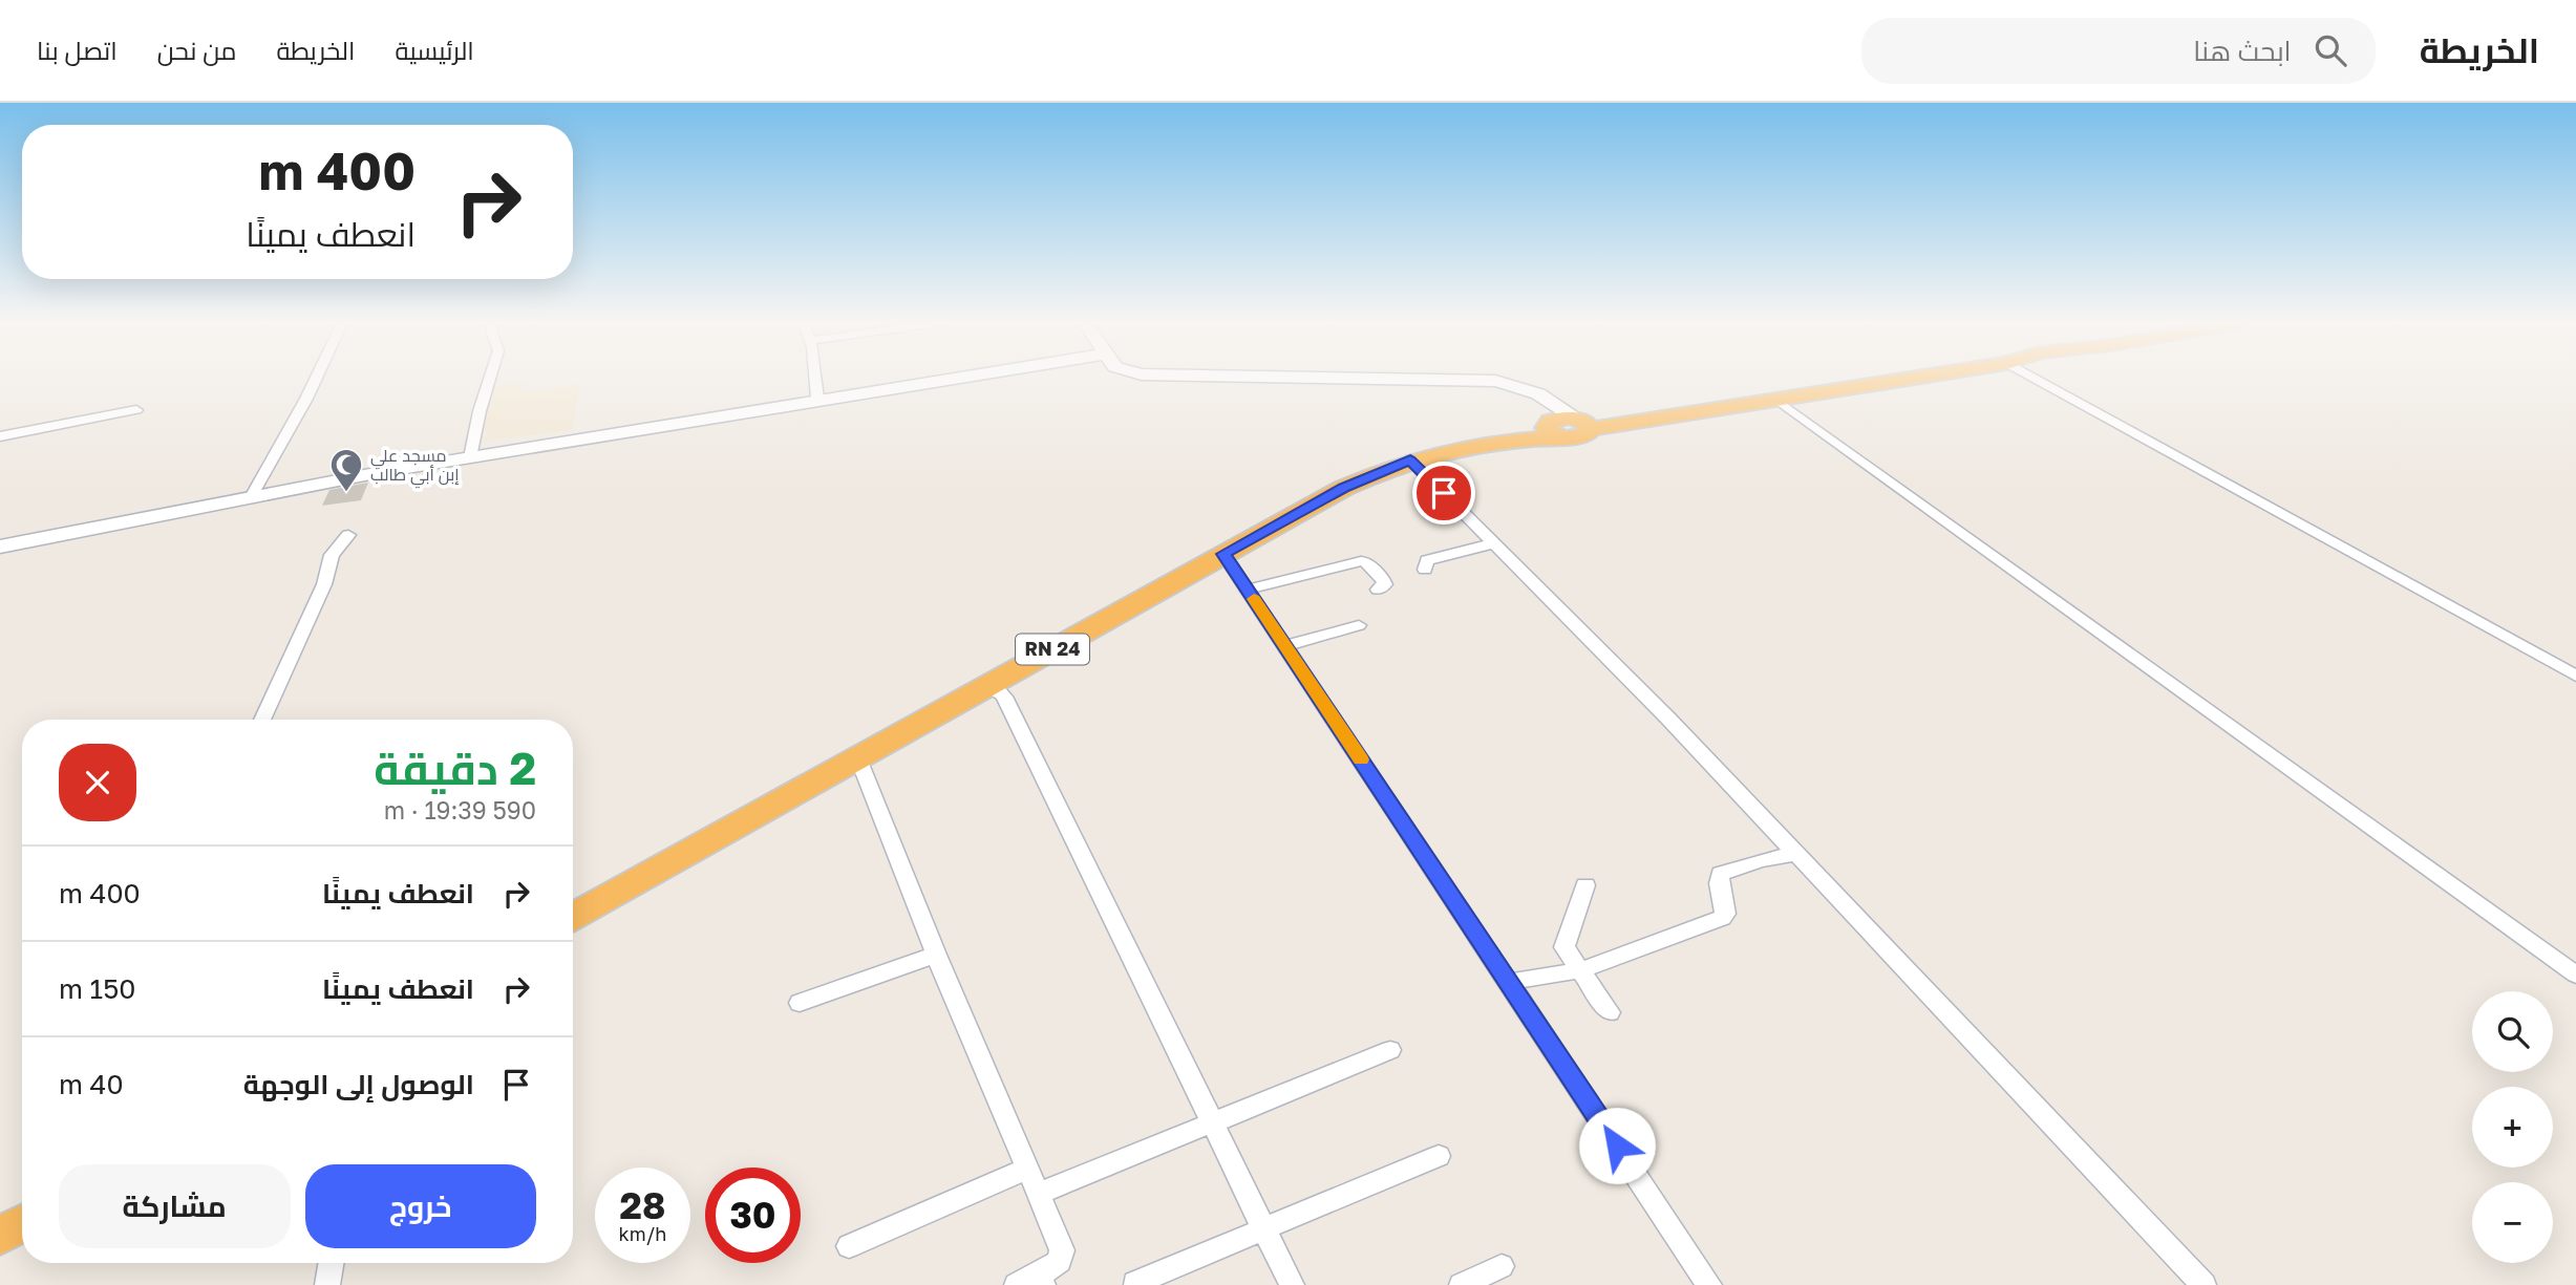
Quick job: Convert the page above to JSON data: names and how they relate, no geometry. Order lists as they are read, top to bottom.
{
  "streets": {
    "highway": ["RN 24"]
  },
  "places": {
    "mosque": ["مسجد علي إبن أبي طالب"]
  },
  "page": {
    "header": "الخريطة",
    "search": "ابحث هنا",
    "nav": [
      "الرئيسية",
      "الخريطة",
      "من نحن",
      "اتصل بنا"
    ],
    "turn": ["400 m", "انعطف يمينًا"],
    "heading": ["2 دقيقة", "590 m · 19:39"],
    "list": [
      {
        "name": "انعطف يمينًا",
        "value": "400 m"
      },
      {
        "name": "انعطف يمينًا",
        "value": "150 m"
      },
      {
        "name": "الوصول إلى الوجهة",
        "value": "40 m"
      }
    ],
    "map_buttons": ["+", "−"],
    "buttons": ["خروج", "مشاركة"],
    "speed": "28 km/h",
    "limit": "30"
  }
}
